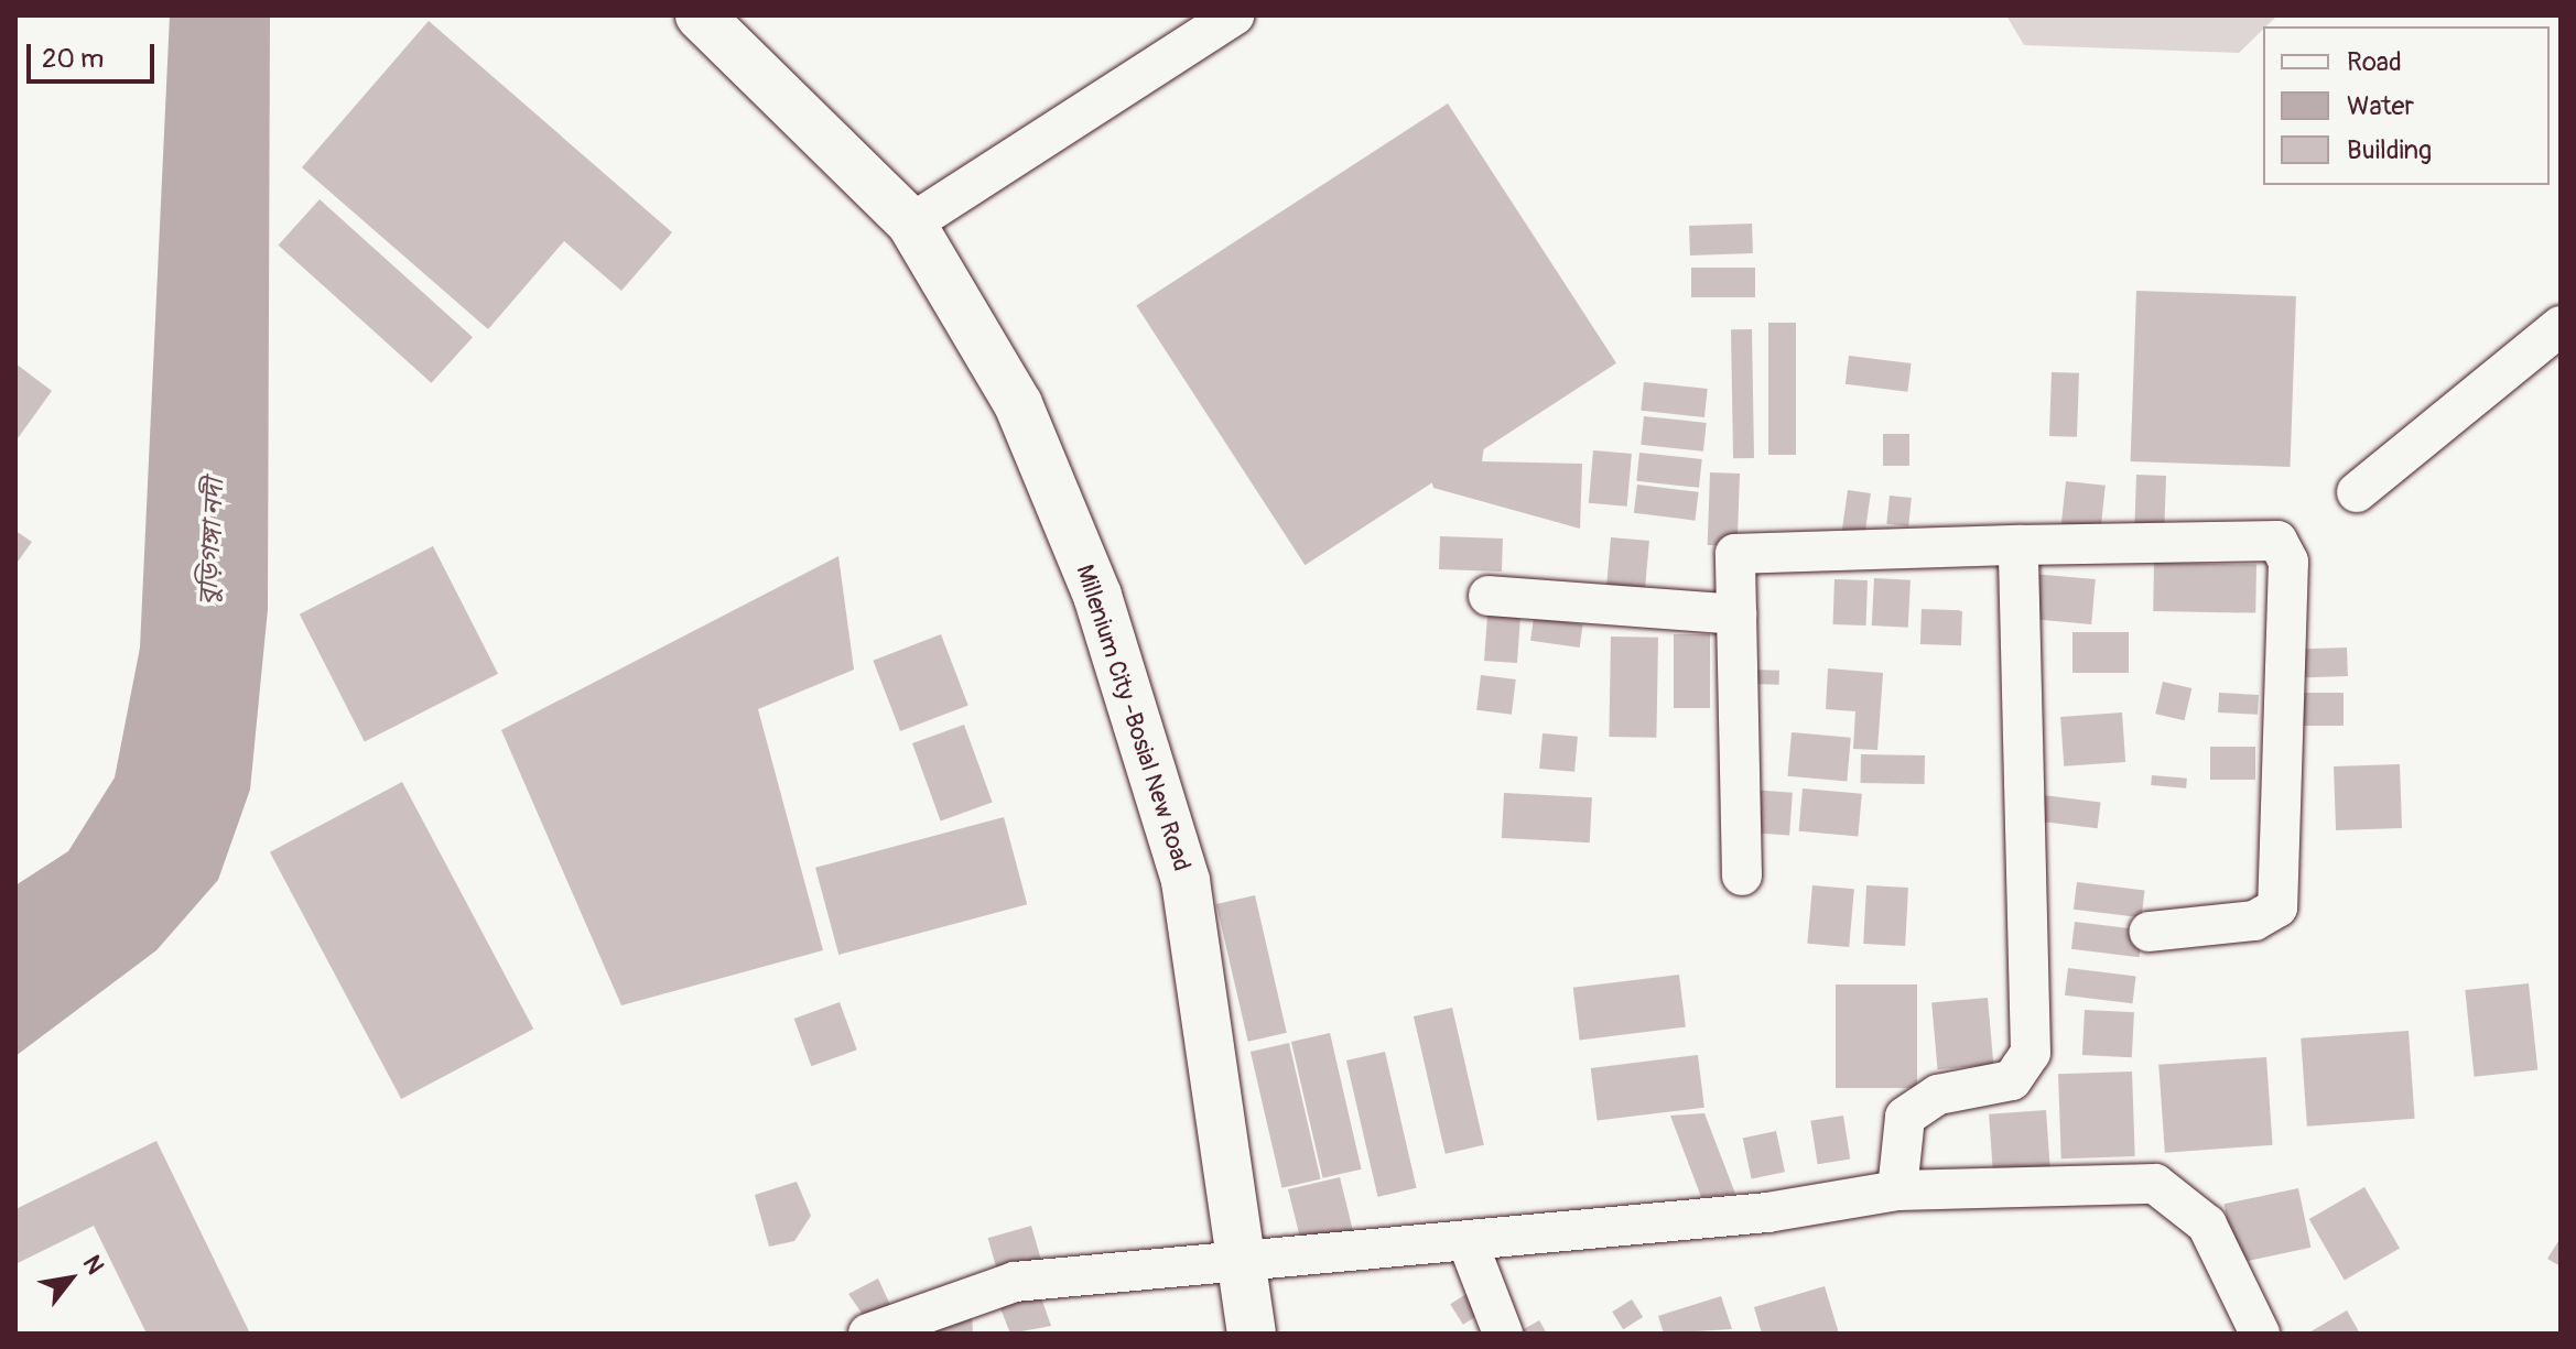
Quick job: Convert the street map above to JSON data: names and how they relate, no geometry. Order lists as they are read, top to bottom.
{
  "streets": {
    "street": ["Millenium City -Bosial New Road"]
  },
  "water": ["বুড়িগঙ্গা নদী"],
  "legend": ["Road", "Water", "Building"],
  "scale_bar": "20 m",
  "north": "top right"
}
